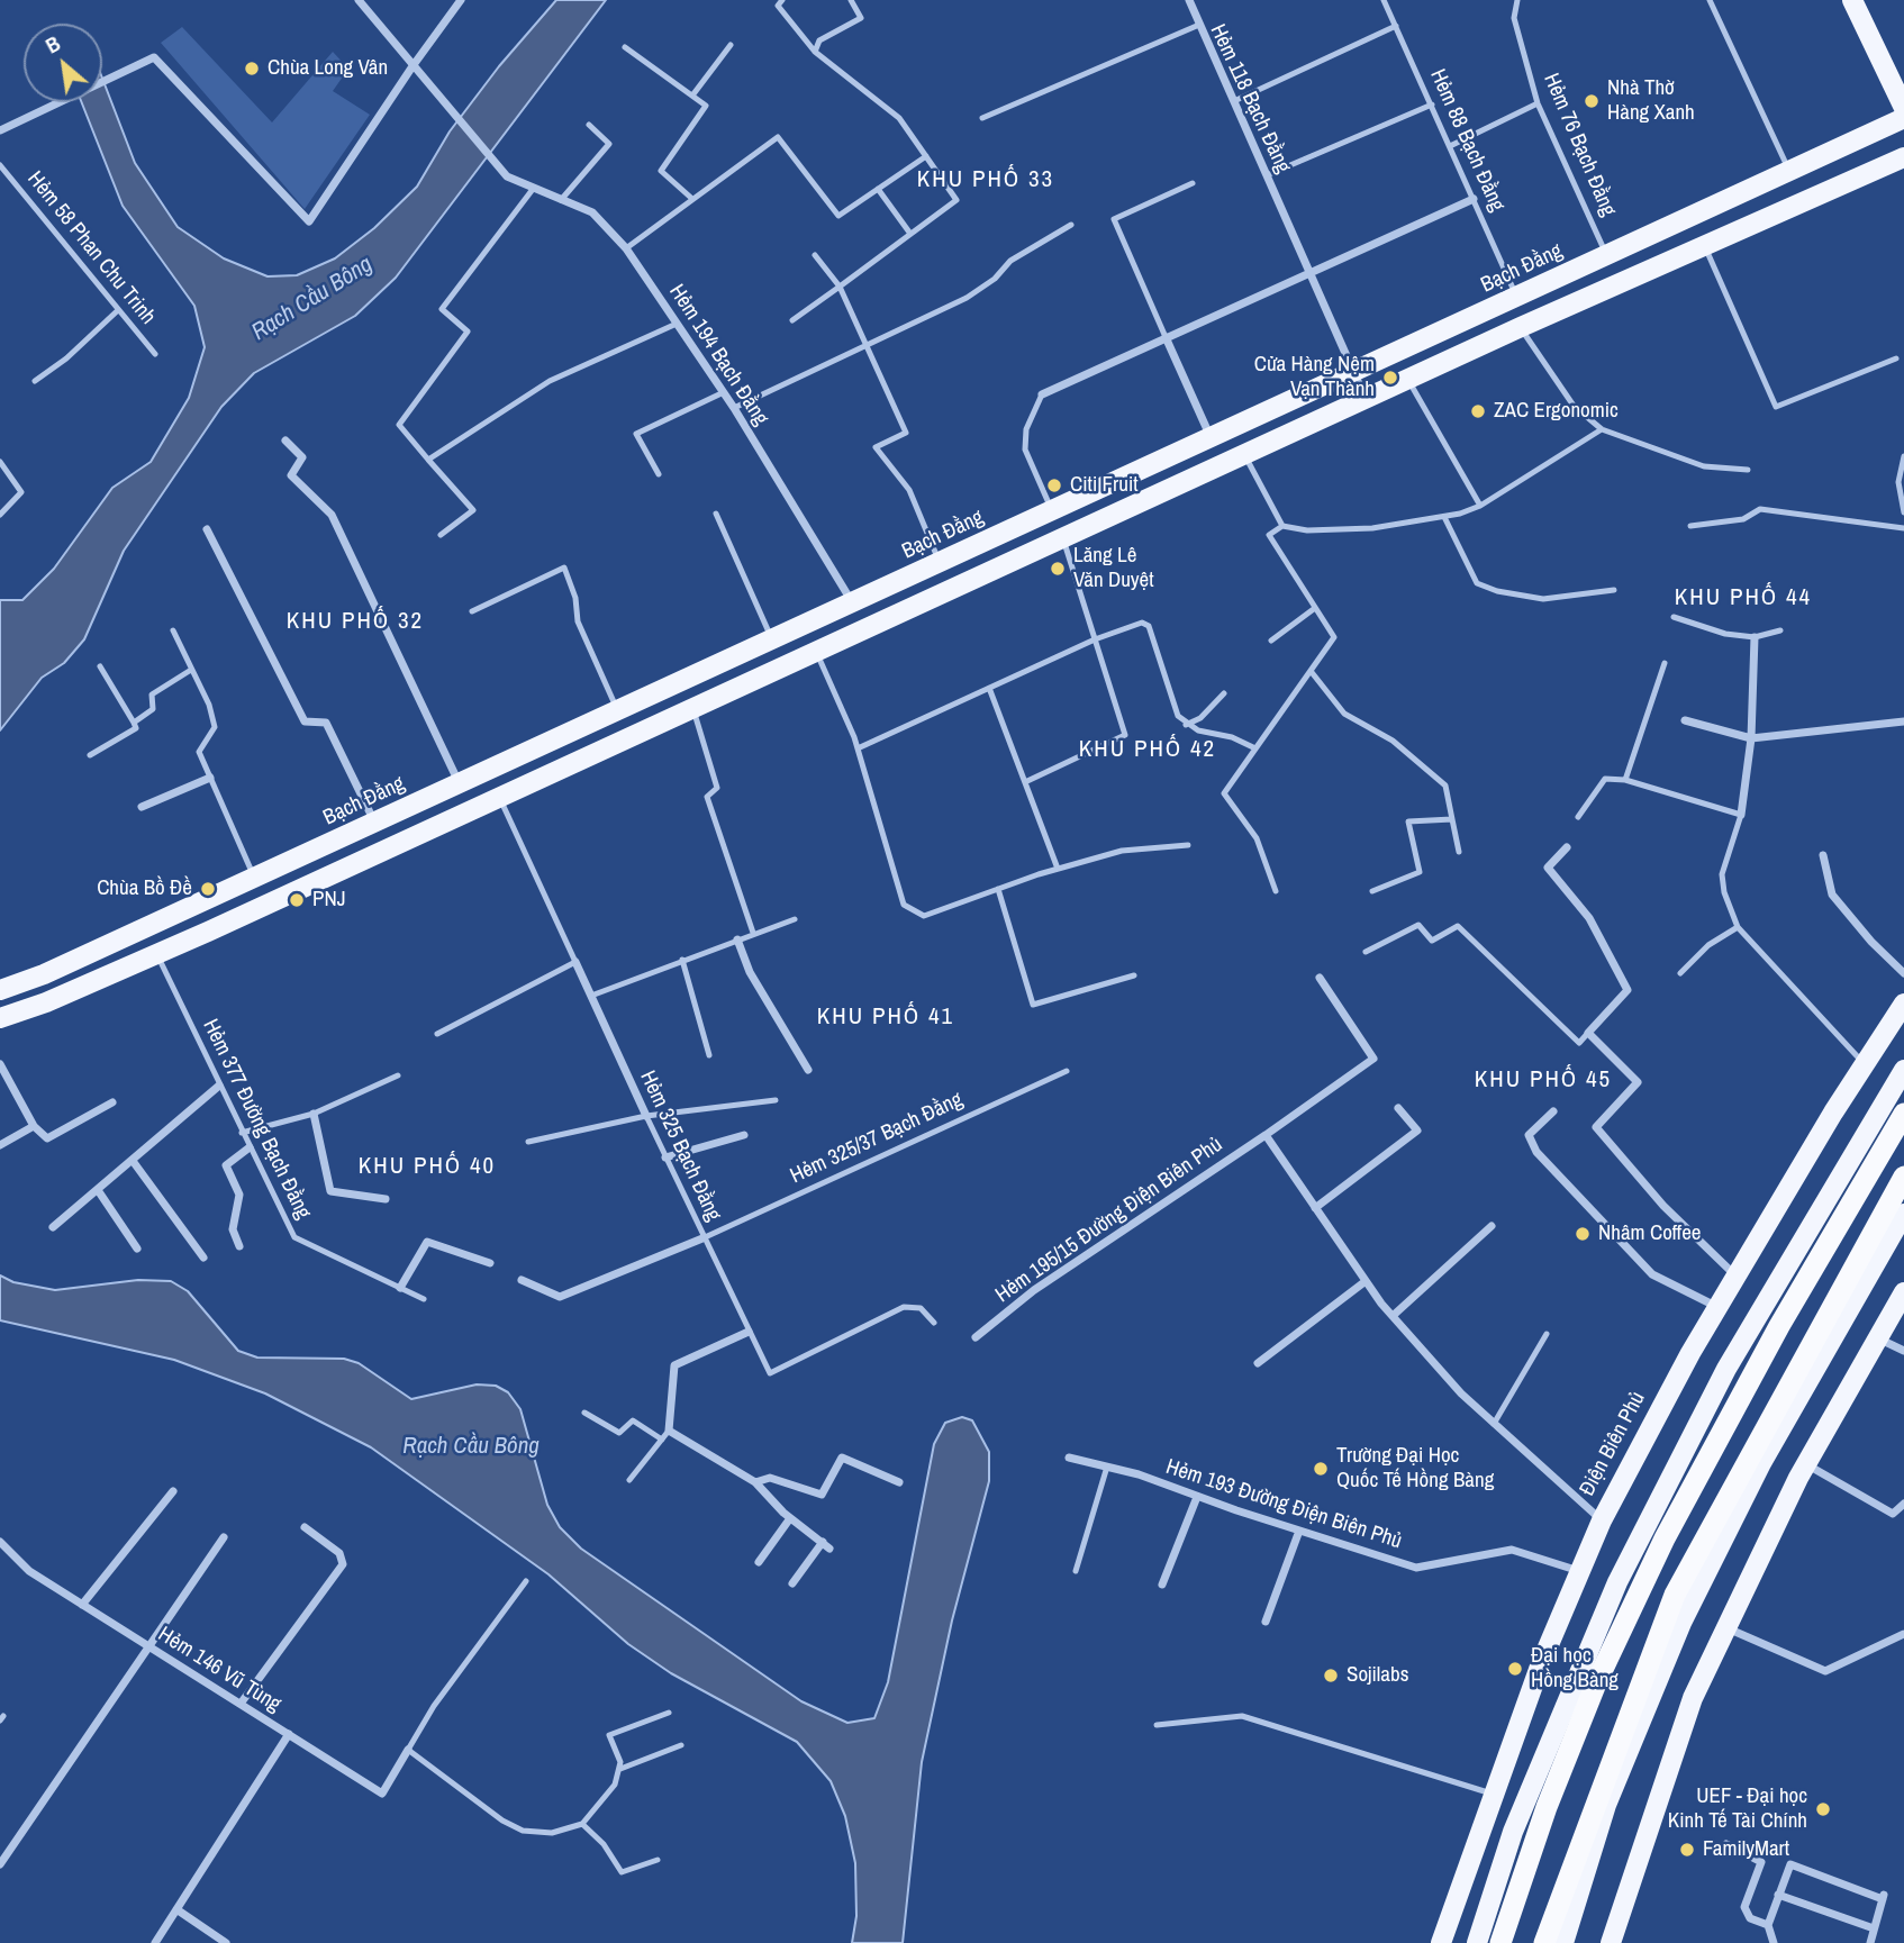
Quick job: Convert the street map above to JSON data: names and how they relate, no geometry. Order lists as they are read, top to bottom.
{
  "streets": {
    "main road": ["Bạch Đằng", "Điện Biên Phủ"],
    "street": [
      "Hẻm 118 Bạch Đằng",
      "Hẻm 194 Bạch Đằng",
      "Hẻm 325 Bạch Đằng",
      "Hẻm 195/15 Đường Điện Biên Phủ",
      "Hẻm 193 Đường Điện Biên Phủ",
      "Hẻm 146 Vũ Tùng"
    ],
    "lane": [
      "Hẻm 88 Bạch Đằng",
      "Hẻm 76 Bạch Đằng",
      "Hẻm 58 Phan Chu Trinh",
      "Hẻm 377 Đường Bạch Đằng",
      "Hẻm 325/37 Bạch Đằng"
    ]
  },
  "crossings": [
    ["Hẻm 118 Bạch Đằng", "Bạch Đằng"],
    ["Hẻm 88 Bạch Đằng", "Bạch Đằng"],
    ["Hẻm 76 Bạch Đằng", "Bạch Đằng"],
    ["Bạch Đằng", "Hẻm 194 Bạch Đằng"],
    ["Hẻm 325/37 Bạch Đằng", "Hẻm 325 Bạch Đằng"],
    ["Điện Biên Phủ", "Hẻm 193 Đường Điện Biên Phủ"]
  ],
  "districts": [
    "KHU PHỐ 33",
    "KHU PHỐ 44",
    "KHU PHỐ 32",
    "KHU PHỐ 42",
    "KHU PHỐ 41",
    "KHU PHỐ 45",
    "KHU PHỐ 40"
  ],
  "water": ["Rạch Cầu Bông"],
  "places": [
    "Chùa Long Vân",
    "Nhà Thờ Hàng Xanh",
    "Cửa Hàng Nệm Vạn Thành",
    "ZAC Ergonomic",
    "Citi Fruit",
    "Lăng Lê Văn Duyệt",
    "Chùa Bồ Đề",
    "PNJ",
    "Nhâm Coffee",
    "Trường Đại Học Quốc Tế Hồng Bàng",
    "Đại học Hồng Bàng",
    "Sojilabs",
    "UEF - Đại học Kinh Tế Tài Chính",
    "FamilyMart"
  ],
  "north": "top left"
}
